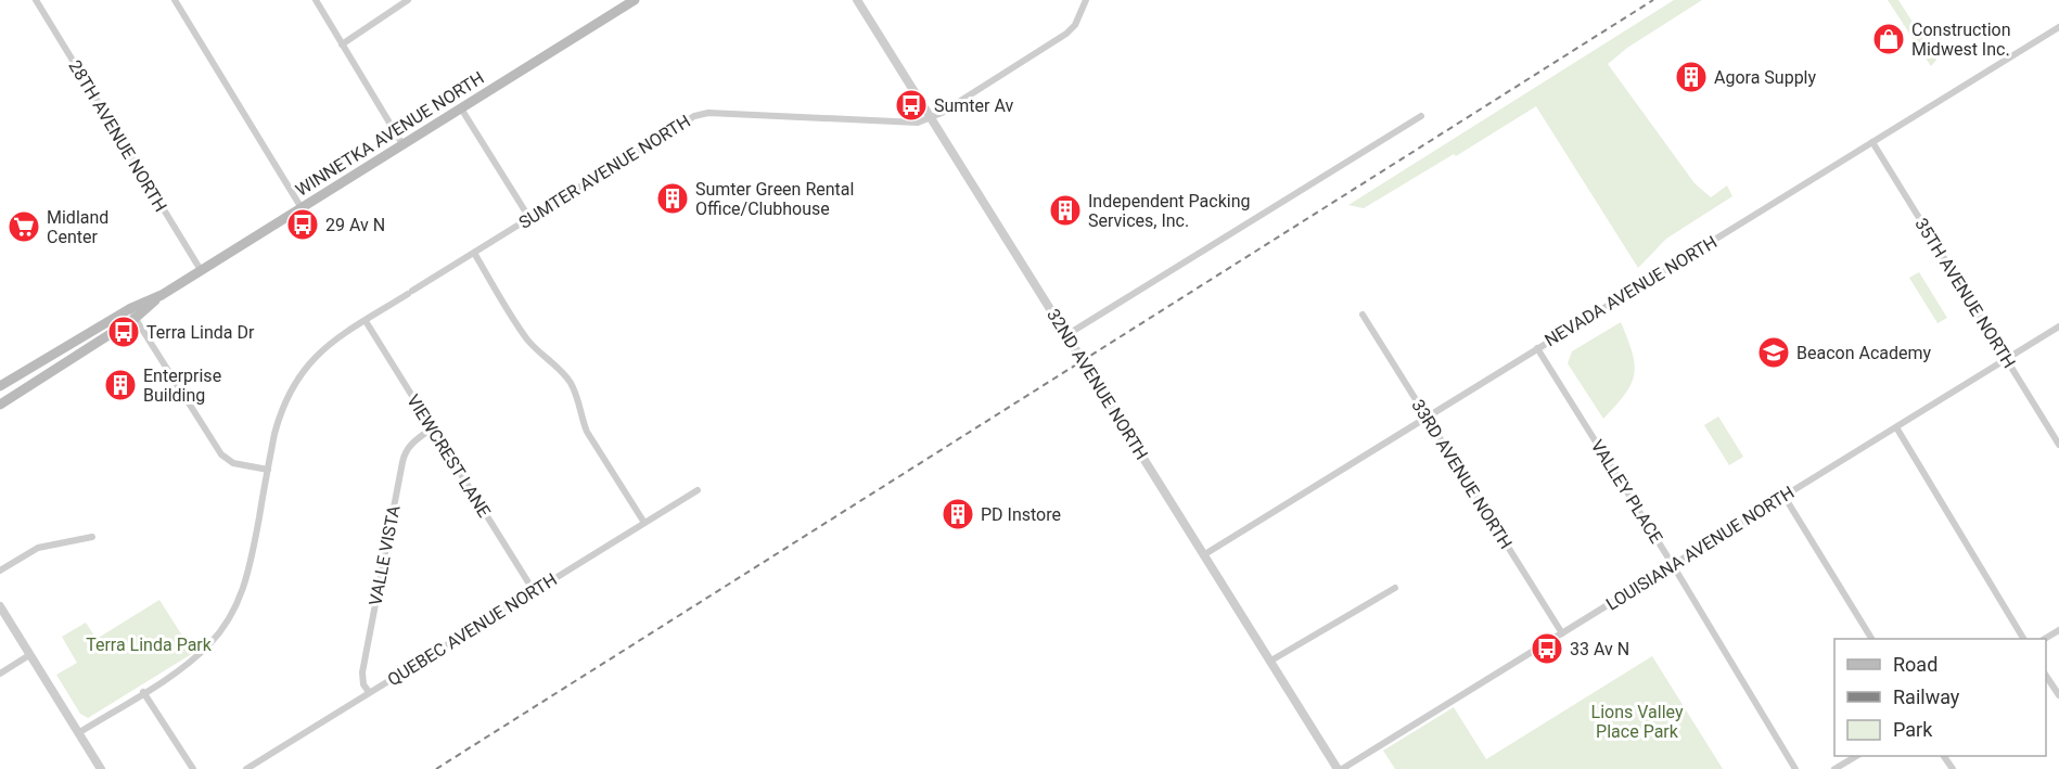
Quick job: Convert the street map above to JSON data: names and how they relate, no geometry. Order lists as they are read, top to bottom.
{
  "streets": {
    "main road": ["WINNETKA AVENUE NORTH"],
    "street": [
      "28TH AVENUE NORTH",
      "SUMTER AVENUE NORTH",
      "NEVADA AVENUE NORTH",
      "35TH AVENUE NORTH",
      "32ND AVENUE NORTH",
      "VIEWCREST LANE",
      "33RD AVENUE NORTH",
      "VALLEY PLACE",
      "LOUISIANA AVENUE NORTH",
      "VALLE VISTA",
      "QUEBEC AVENUE NORTH"
    ]
  },
  "crossings": [
    ["WINNETKA AVENUE NORTH", "28TH AVENUE NORTH"],
    ["SUMTER AVENUE NORTH", "32ND AVENUE NORTH"],
    ["SUMTER AVENUE NORTH", "VIEWCREST LANE"],
    ["NEVADA AVENUE NORTH", "35TH AVENUE NORTH"],
    ["NEVADA AVENUE NORTH", "32ND AVENUE NORTH"],
    ["NEVADA AVENUE NORTH", "33RD AVENUE NORTH"],
    ["NEVADA AVENUE NORTH", "VALLEY PLACE"],
    ["35TH AVENUE NORTH", "LOUISIANA AVENUE NORTH"],
    ["32ND AVENUE NORTH", "LOUISIANA AVENUE NORTH"],
    ["VIEWCREST LANE", "VALLE VISTA"],
    ["VIEWCREST LANE", "QUEBEC AVENUE NORTH"],
    ["33RD AVENUE NORTH", "LOUISIANA AVENUE NORTH"],
    ["VALLEY PLACE", "LOUISIANA AVENUE NORTH"],
    ["VALLE VISTA", "QUEBEC AVENUE NORTH"]
  ],
  "parks": ["Terra Linda Park", "Lions Valley Place Park"],
  "places": {
    "shop": ["Construction Midwest Inc."],
    "building": [
      "Agora Supply",
      "Sumter Green Rental Office/Clubhouse",
      "Independent Packing Services, Inc.",
      "Enterprise Building",
      "PD Instore"
    ],
    "bus stop": [
      "Sumter Av",
      "29 Av N",
      "Terra Linda Dr",
      "33 Av N"
    ],
    "supermarket": ["Midland Center"],
    "school or university": ["Beacon Academy"]
  },
  "legend": ["Road", "Railway", "Park"]
}
